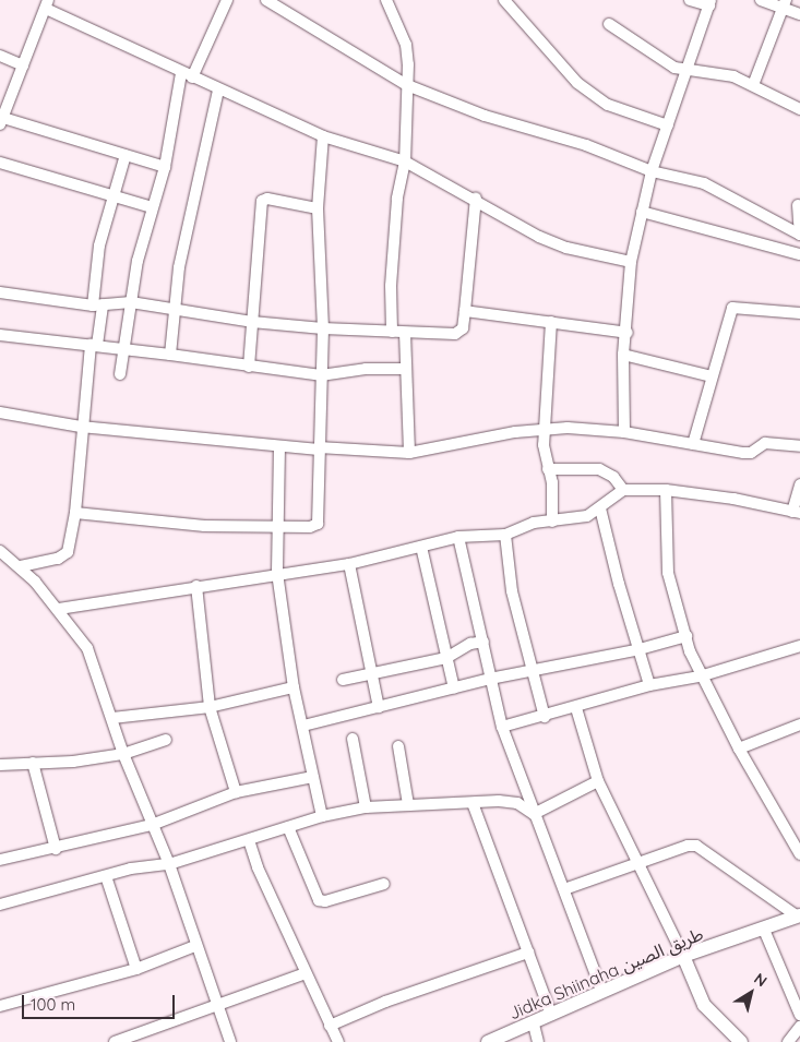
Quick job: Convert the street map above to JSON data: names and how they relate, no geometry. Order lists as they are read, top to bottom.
{
  "streets": {
    "main road": ["Jidka Shiinaha طريق الصين"]
  },
  "scale_bar": "100 m",
  "north": "top right"
}
